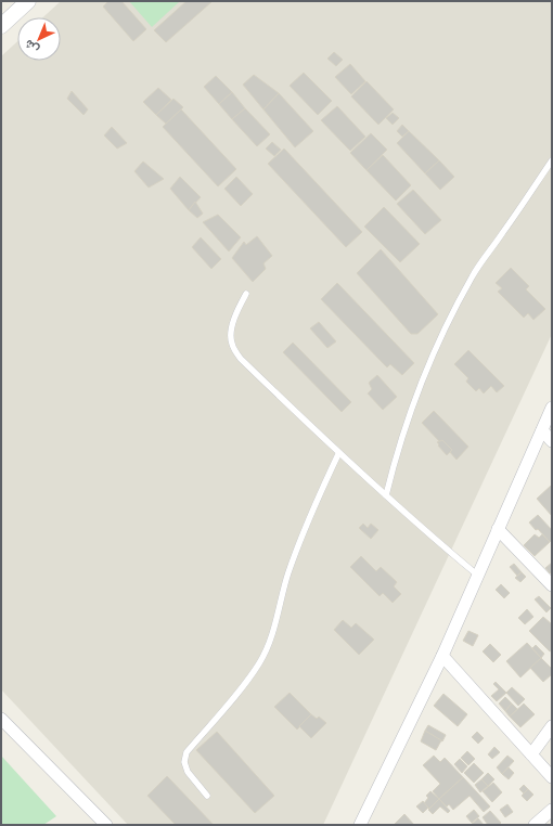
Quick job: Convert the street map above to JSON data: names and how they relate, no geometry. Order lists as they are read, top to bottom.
{
  "north": "bottom left"
}
